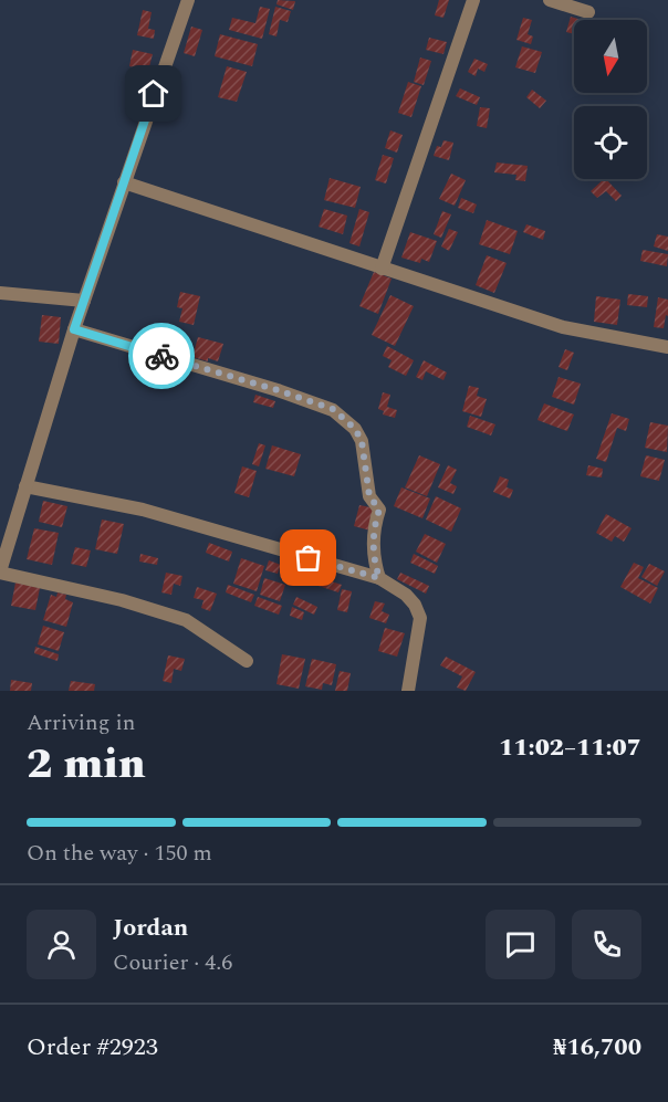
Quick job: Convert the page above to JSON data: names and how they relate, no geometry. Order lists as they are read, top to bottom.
{
  "north": "bottom",
  "page": {
    "heading": ["2 min", "Arriving in", "11:02–11:07"],
    "panel": [
      "Jordan",
      "Courier · 4.6",
      "Order #2923",
      "₦16,700"
    ],
    "bar": "On the way · 150 m"
  }
}
